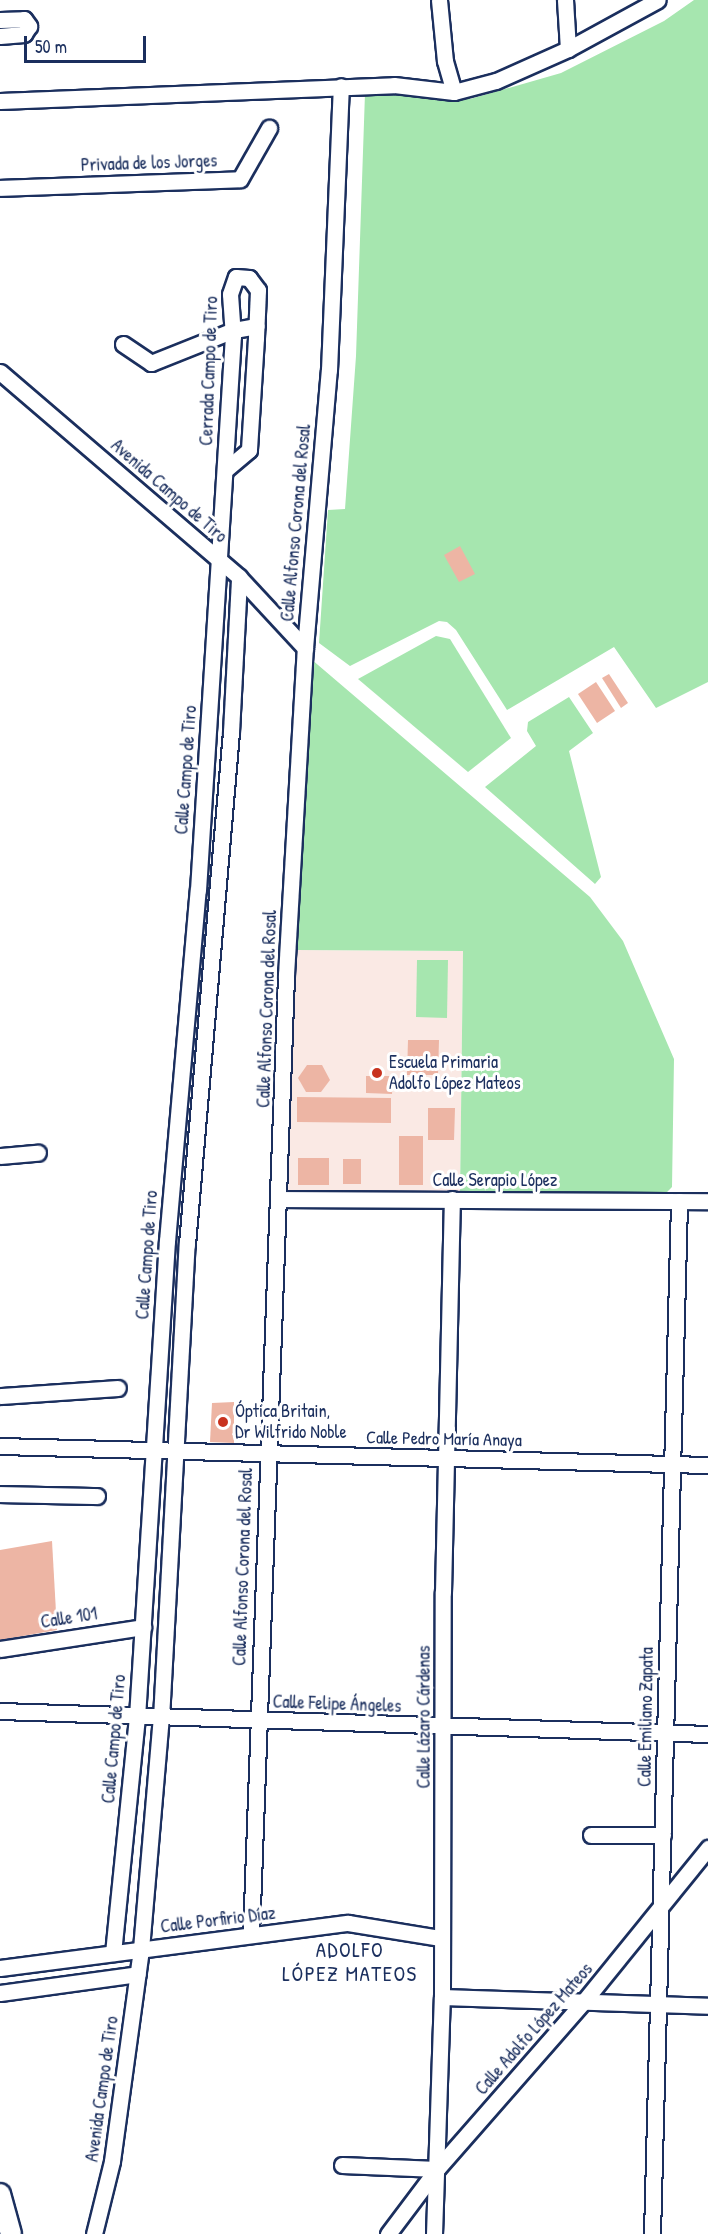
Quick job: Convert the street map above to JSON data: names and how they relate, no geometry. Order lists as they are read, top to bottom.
{
  "streets": {
    "street": [
      "Privada de los Jorges",
      "Cerrada Campo de Tiro",
      "Avenida Campo de Tiro",
      "Calle Alfonso Corona del Rosal",
      "Calle Campo de Tiro",
      "Calle Serapio López",
      "Calle Pedro María Anaya",
      "Calle 101",
      "Calle Felipe Ángeles",
      "Calle Lázaro Cárdenas",
      "Calle Emiliano Zapata",
      "Calle Porfirio Díaz",
      "Calle Adolfo López Mateos"
    ]
  },
  "crossings": [
    ["Cerrada Campo de Tiro", "Avenida Campo de Tiro"],
    ["Cerrada Campo de Tiro", "Calle Campo de Tiro"],
    ["Avenida Campo de Tiro", "Calle Alfonso Corona del Rosal"],
    ["Avenida Campo de Tiro", "Calle Campo de Tiro"],
    ["Avenida Campo de Tiro", "Calle Porfirio Díaz"],
    ["Calle Alfonso Corona del Rosal", "Calle Serapio López"],
    ["Calle Alfonso Corona del Rosal", "Calle Pedro María Anaya"],
    ["Calle Alfonso Corona del Rosal", "Calle Felipe Ángeles"],
    ["Calle Alfonso Corona del Rosal", "Calle Porfirio Díaz"],
    ["Calle Campo de Tiro", "Calle Pedro María Anaya"],
    ["Calle Campo de Tiro", "Calle 101"],
    ["Calle Campo de Tiro", "Calle Felipe Ángeles"],
    ["Calle Campo de Tiro", "Calle Porfirio Díaz"],
    ["Calle Serapio López", "Calle Lázaro Cárdenas"],
    ["Calle Serapio López", "Calle Emiliano Zapata"],
    ["Calle Pedro María Anaya", "Calle Lázaro Cárdenas"],
    ["Calle Pedro María Anaya", "Calle Emiliano Zapata"],
    ["Calle Felipe Ángeles", "Calle Lázaro Cárdenas"],
    ["Calle Felipe Ángeles", "Calle Emiliano Zapata"],
    ["Calle Lázaro Cárdenas", "Calle Porfirio Díaz"],
    ["Calle Lázaro Cárdenas", "Calle Adolfo López Mateos"],
    ["Calle Emiliano Zapata", "Calle Adolfo López Mateos"]
  ],
  "districts": ["ADOLFO LÓPEZ MATEOS"],
  "places": ["Escuela Primaria Adolfo López Mateos", "Óptica Britain, Dr Wilfrido Noble"],
  "scale_bar": "50 m"
}
